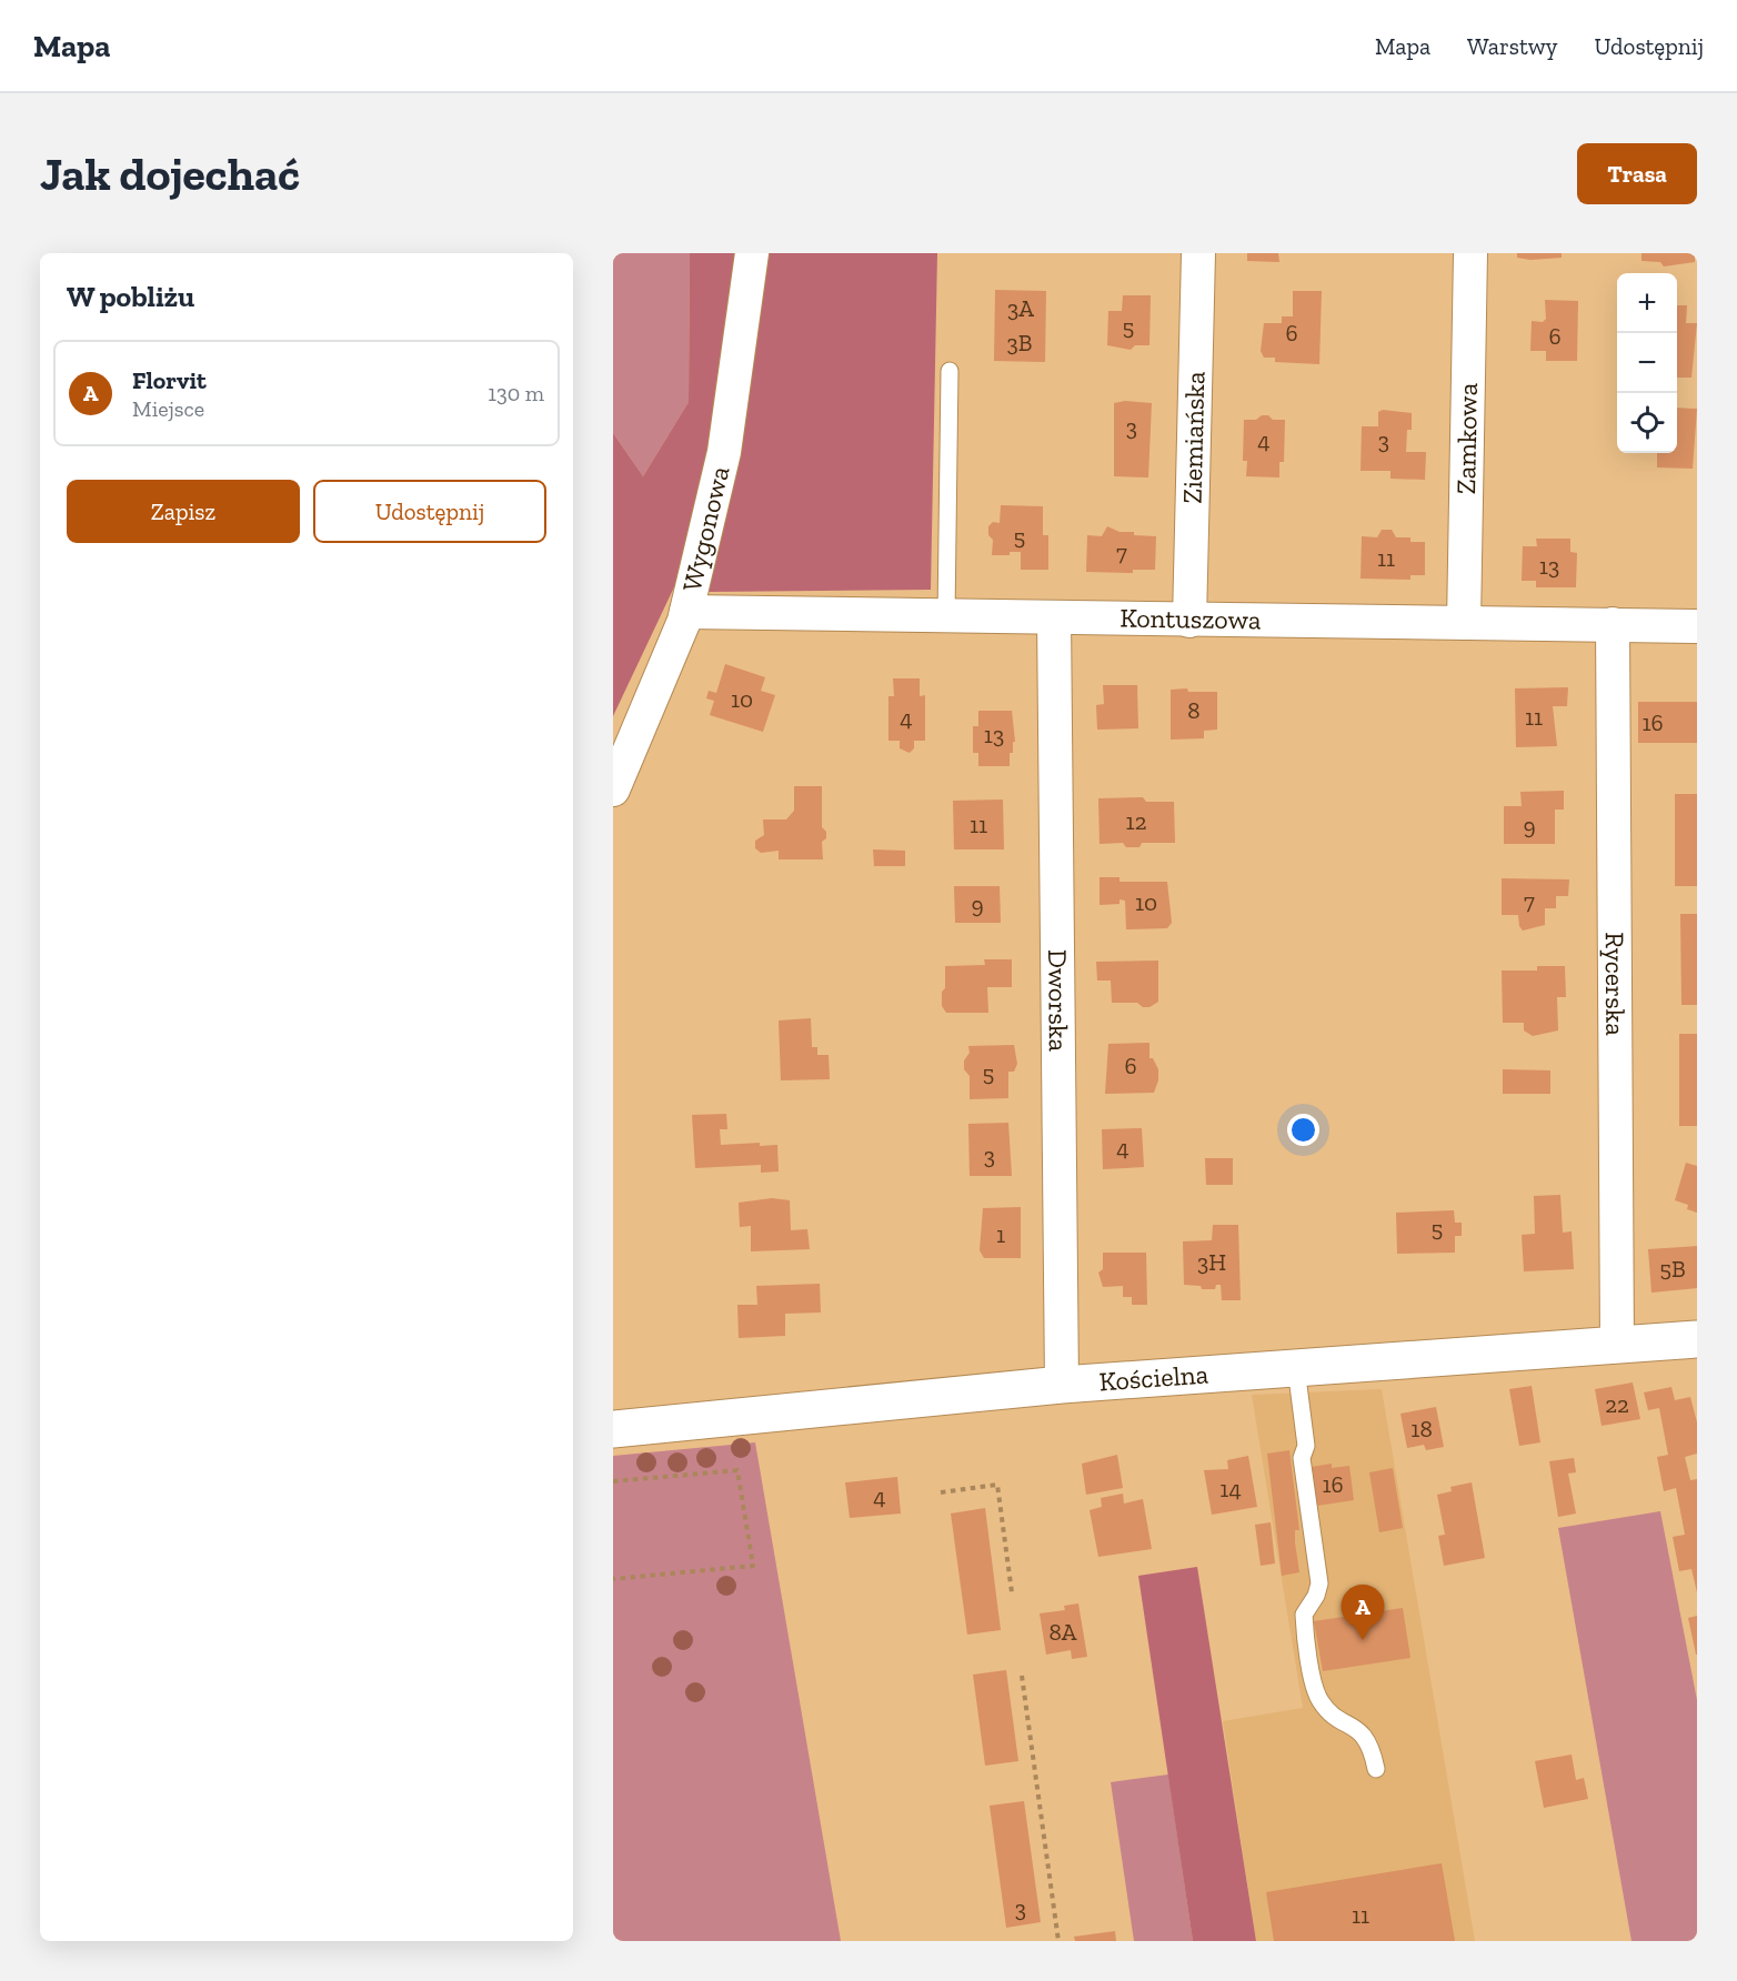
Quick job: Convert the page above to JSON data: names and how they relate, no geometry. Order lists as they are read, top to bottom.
{
  "streets": {
    "street": [
      "Ziemiańska",
      "Zamkowa",
      "Wygonowa",
      "Kontuszowa",
      "Rycerska",
      "Dworska",
      "Kościelna"
    ]
  },
  "crossings": [
    ["Ziemiańska", "Kontuszowa"],
    ["Zamkowa", "Kontuszowa"],
    ["Wygonowa", "Kontuszowa"],
    ["Kontuszowa", "Rycerska"],
    ["Kontuszowa", "Dworska"],
    ["Rycerska", "Kościelna"],
    ["Dworska", "Kościelna"]
  ],
  "house_numbers": [
    "3A",
    "5",
    "6",
    "6",
    "3B",
    "3",
    "4",
    "3",
    "5",
    "7",
    "11",
    "13",
    "10",
    "8",
    "11",
    "4",
    "16",
    "13",
    "12",
    "11",
    "9",
    "7",
    "10",
    "9",
    "6",
    "5",
    "4",
    "3",
    "5",
    "1",
    "3H",
    "5B",
    "22",
    "18",
    "16",
    "14",
    "4",
    "8A",
    "3",
    "11"
  ],
  "page": {
    "header": "Mapa",
    "nav": ["Mapa", "Warstwy", "Udostępnij"],
    "buttons": [
      "Trasa",
      ["Zapisz", "Udostępnij"]
    ],
    "title": "Jak dojechać",
    "heading": "W pobliżu",
    "map_buttons": ["+", "−"],
    "list": [
      {
        "mark": "A",
        "name": "Florvit",
        "note": "Miejsce",
        "value": "130 m"
      }
    ],
    "pins": "A"
  }
}
